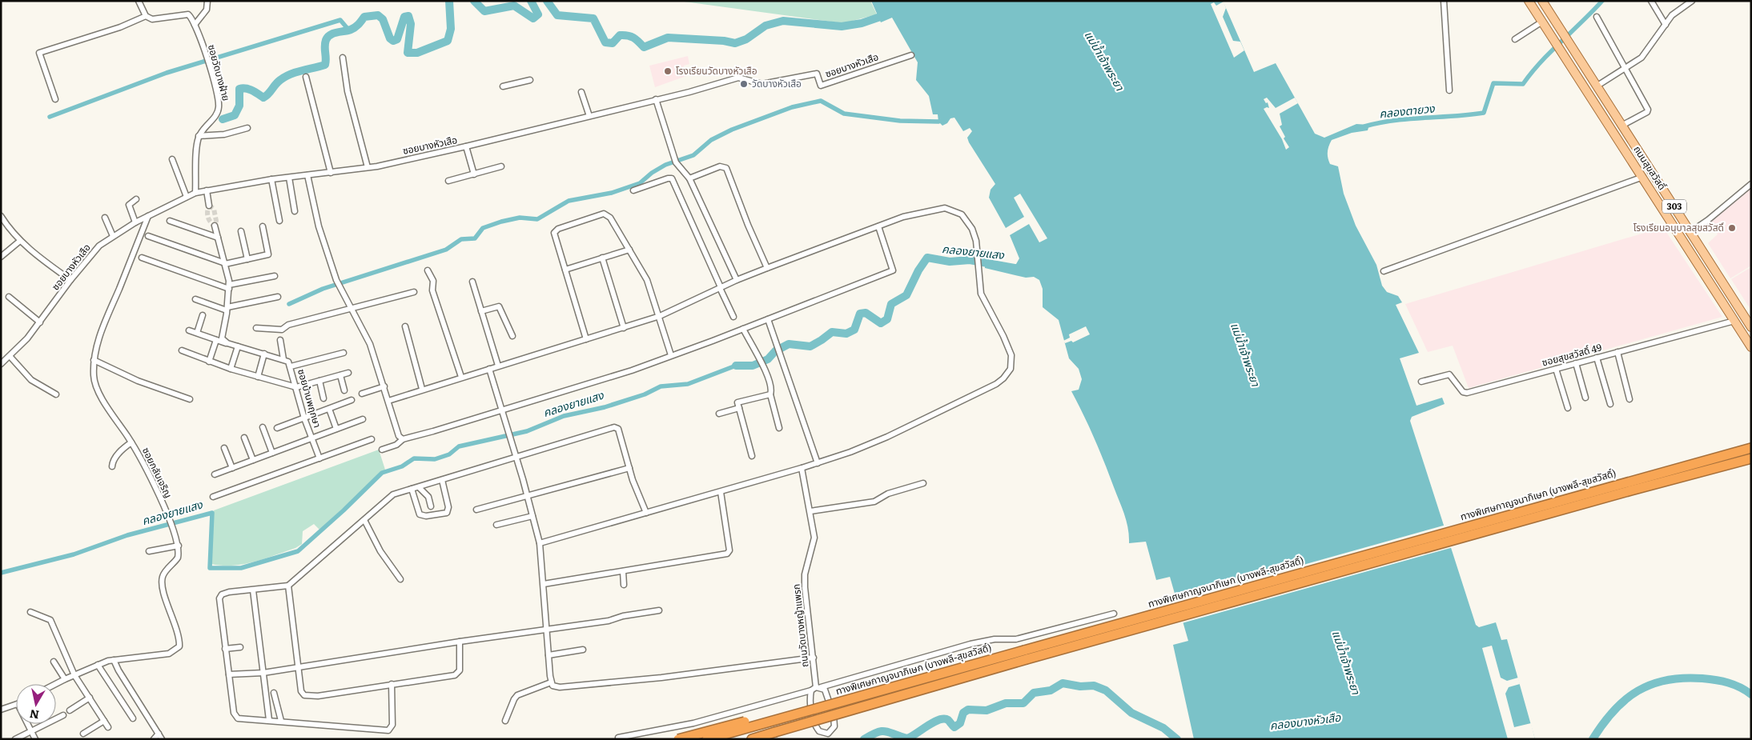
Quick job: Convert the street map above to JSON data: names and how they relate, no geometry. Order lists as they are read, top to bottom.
{
  "streets": {
    "highway": ["ทางพิเศษกาญจนาภิเษก (บางพลี-สุขสวัสดิ์)"],
    "main road": ["ถนนสุขสวัสดิ์", "303"],
    "street": [
      "ซอยบางหัวเสือ",
      "ซอยวัดบางฝ้าย",
      "ซอยสุขสวัสดิ์ 49",
      "ซอยบ้านพฤกษา",
      "ซอยกลับเจริญ",
      "ถนนวัดบางหญ้าแพรก"
    ]
  },
  "crossings": [
    ["ซอยบางหัวเสือ", "ซอยกลับเจริญ"],
    ["ถนนสุขสวัสดิ์", "ซอยสุขสวัสดิ์ 49"]
  ],
  "water": [
    "แม่น้ำเจ้าพระยา",
    "คลองตายวง",
    "คลองยายแสง",
    "คลองบางหัวเสือ"
  ],
  "places": ["โรงเรียนวัดบางหัวเสือ", "วัดบางหัวเสือ", "โรงเรียนอนุบาลสุขสวัสดิ์"],
  "north": "bottom"
}
